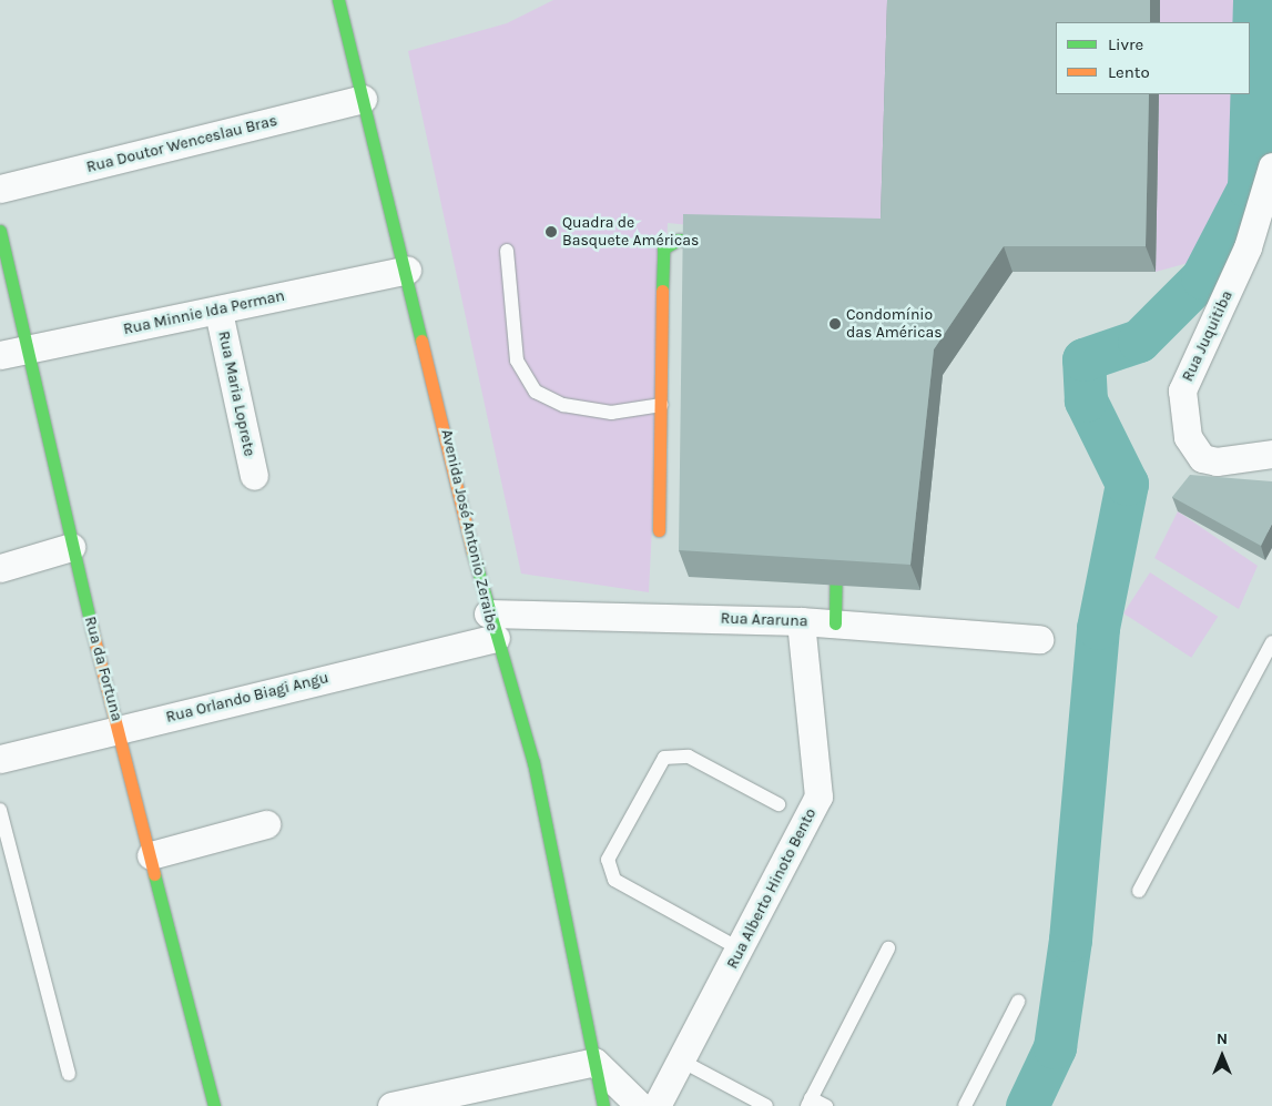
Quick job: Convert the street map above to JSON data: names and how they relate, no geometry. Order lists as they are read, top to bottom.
{
  "streets": {
    "street": [
      "Rua Doutor Wenceslau Bras",
      "Rua Minnie Ida Perman",
      "Rua Juquitiba",
      "Rua Maria Loprete",
      "Avenida José Antonio Zeraibe",
      "Rua Araruna",
      "Rua da Fortuna",
      "Rua Orlando Biagi Angu",
      "Rua Alberto Hinoto Bento"
    ]
  },
  "crossings": [
    ["Rua Doutor Wenceslau Bras", "Avenida José Antonio Zeraibe"],
    ["Rua Minnie Ida Perman", "Rua Maria Loprete"],
    ["Rua Minnie Ida Perman", "Avenida José Antonio Zeraibe"],
    ["Rua Minnie Ida Perman", "Rua da Fortuna"],
    ["Avenida José Antonio Zeraibe", "Rua Araruna"],
    ["Avenida José Antonio Zeraibe", "Rua Orlando Biagi Angu"],
    ["Rua Araruna", "Rua Orlando Biagi Angu"],
    ["Rua Araruna", "Rua Alberto Hinoto Bento"],
    ["Rua da Fortuna", "Rua Orlando Biagi Angu"]
  ],
  "places": ["Quadra de Basquete Américas", "Condomínio das Américas"],
  "legend": ["Livre", "Lento"],
  "north": "top"
}
